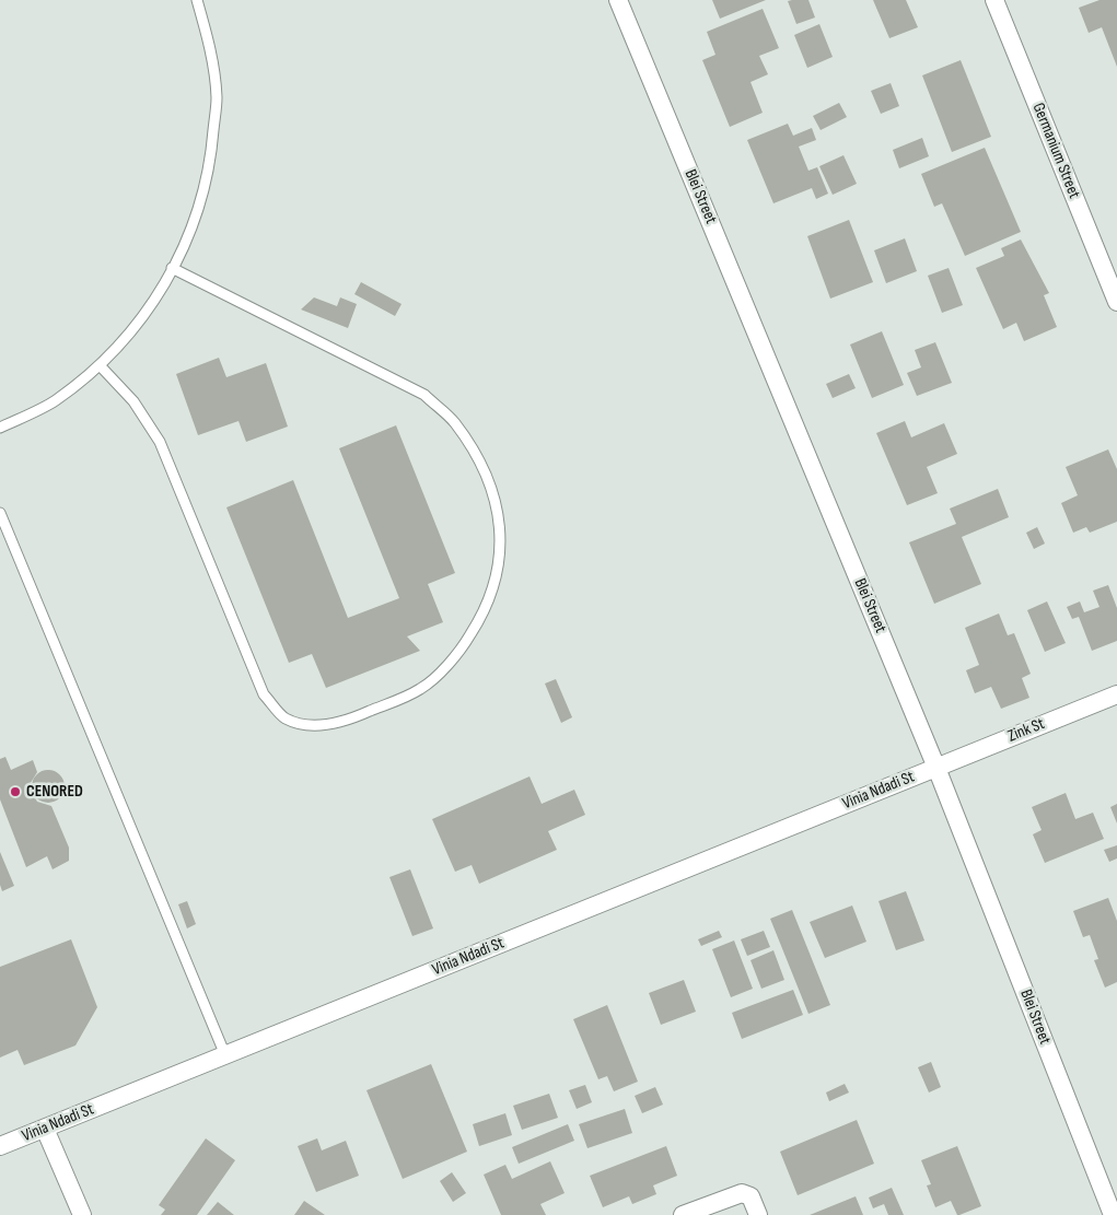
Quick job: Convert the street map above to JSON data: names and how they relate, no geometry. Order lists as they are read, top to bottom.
{
  "streets": {
    "street": [
      "Germanium Street",
      "Blei Street",
      "Zink St",
      "Vinia Ndadi St"
    ]
  },
  "crossings": [
    ["Blei Street", "Zink St"],
    ["Blei Street", "Vinia Ndadi St"],
    ["Zink St", "Vinia Ndadi St"]
  ],
  "places": ["CENORED"]
}
